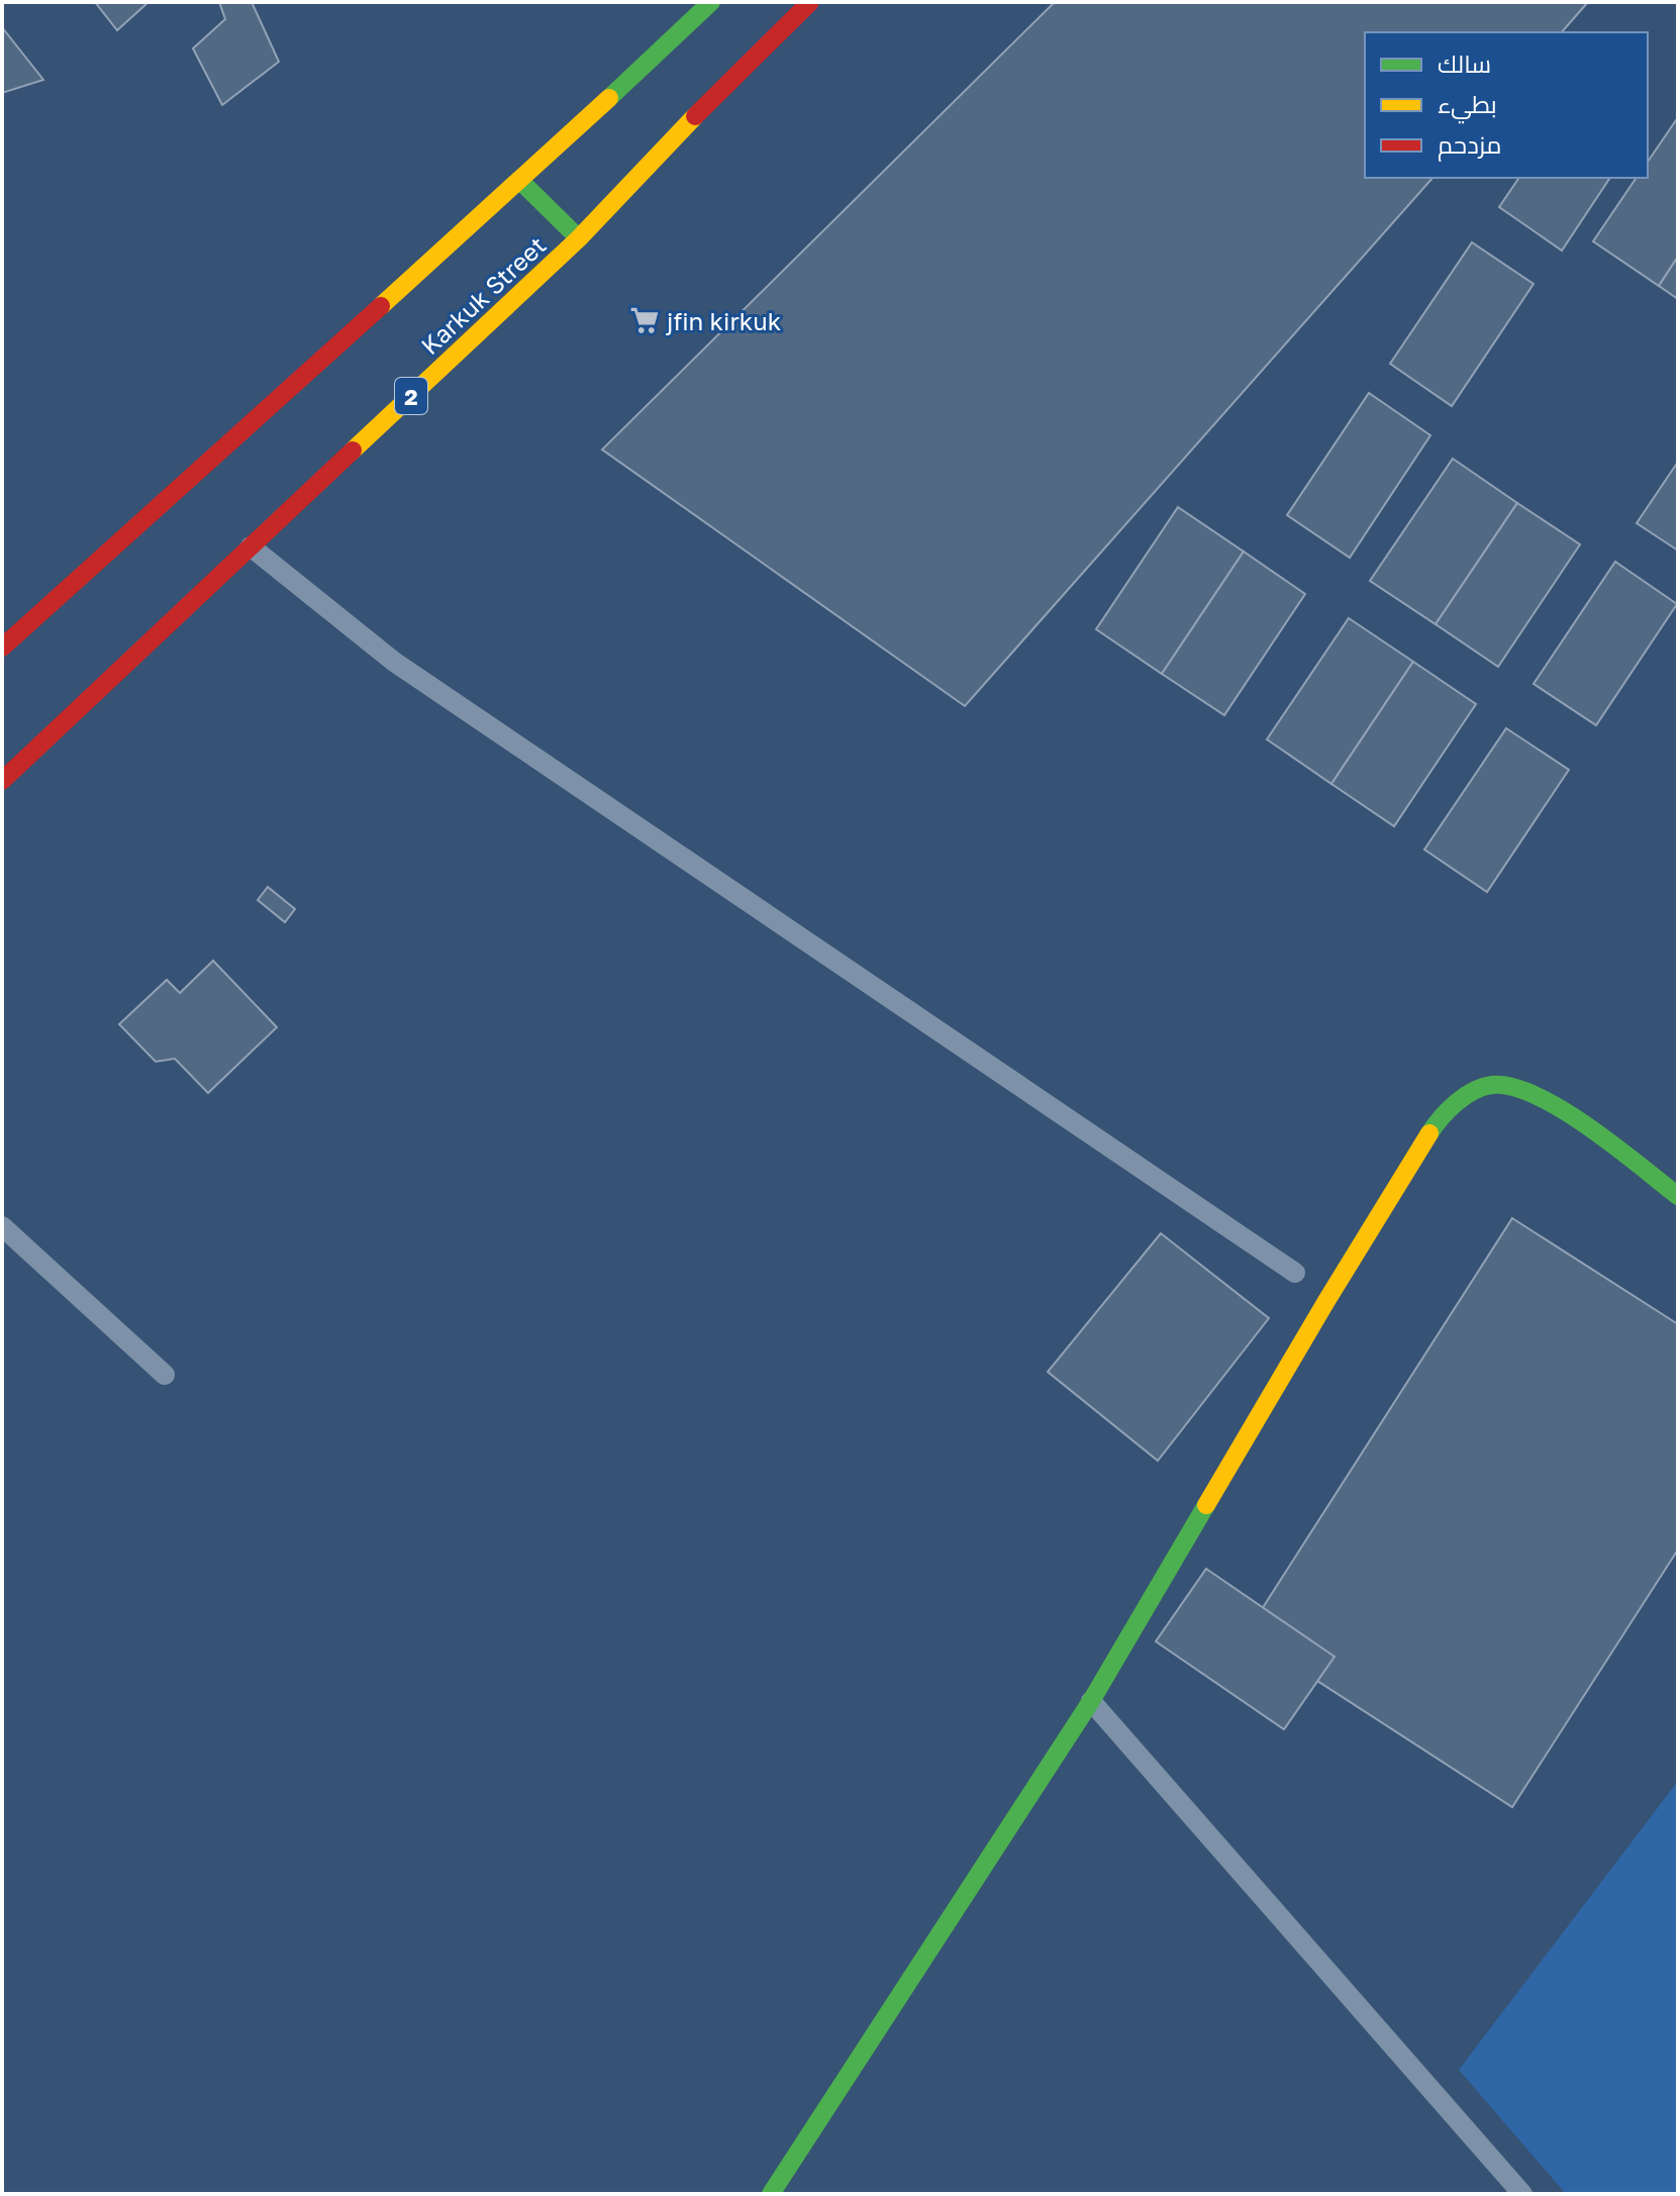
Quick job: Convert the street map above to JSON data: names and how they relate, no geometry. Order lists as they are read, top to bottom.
{
  "streets": {
    "main road": ["Karkuk Street", "2"]
  },
  "places": {
    "supermarket": ["jfin kirkuk"]
  },
  "legend": ["سالك", "بطيء", "مزدحم"]
}
